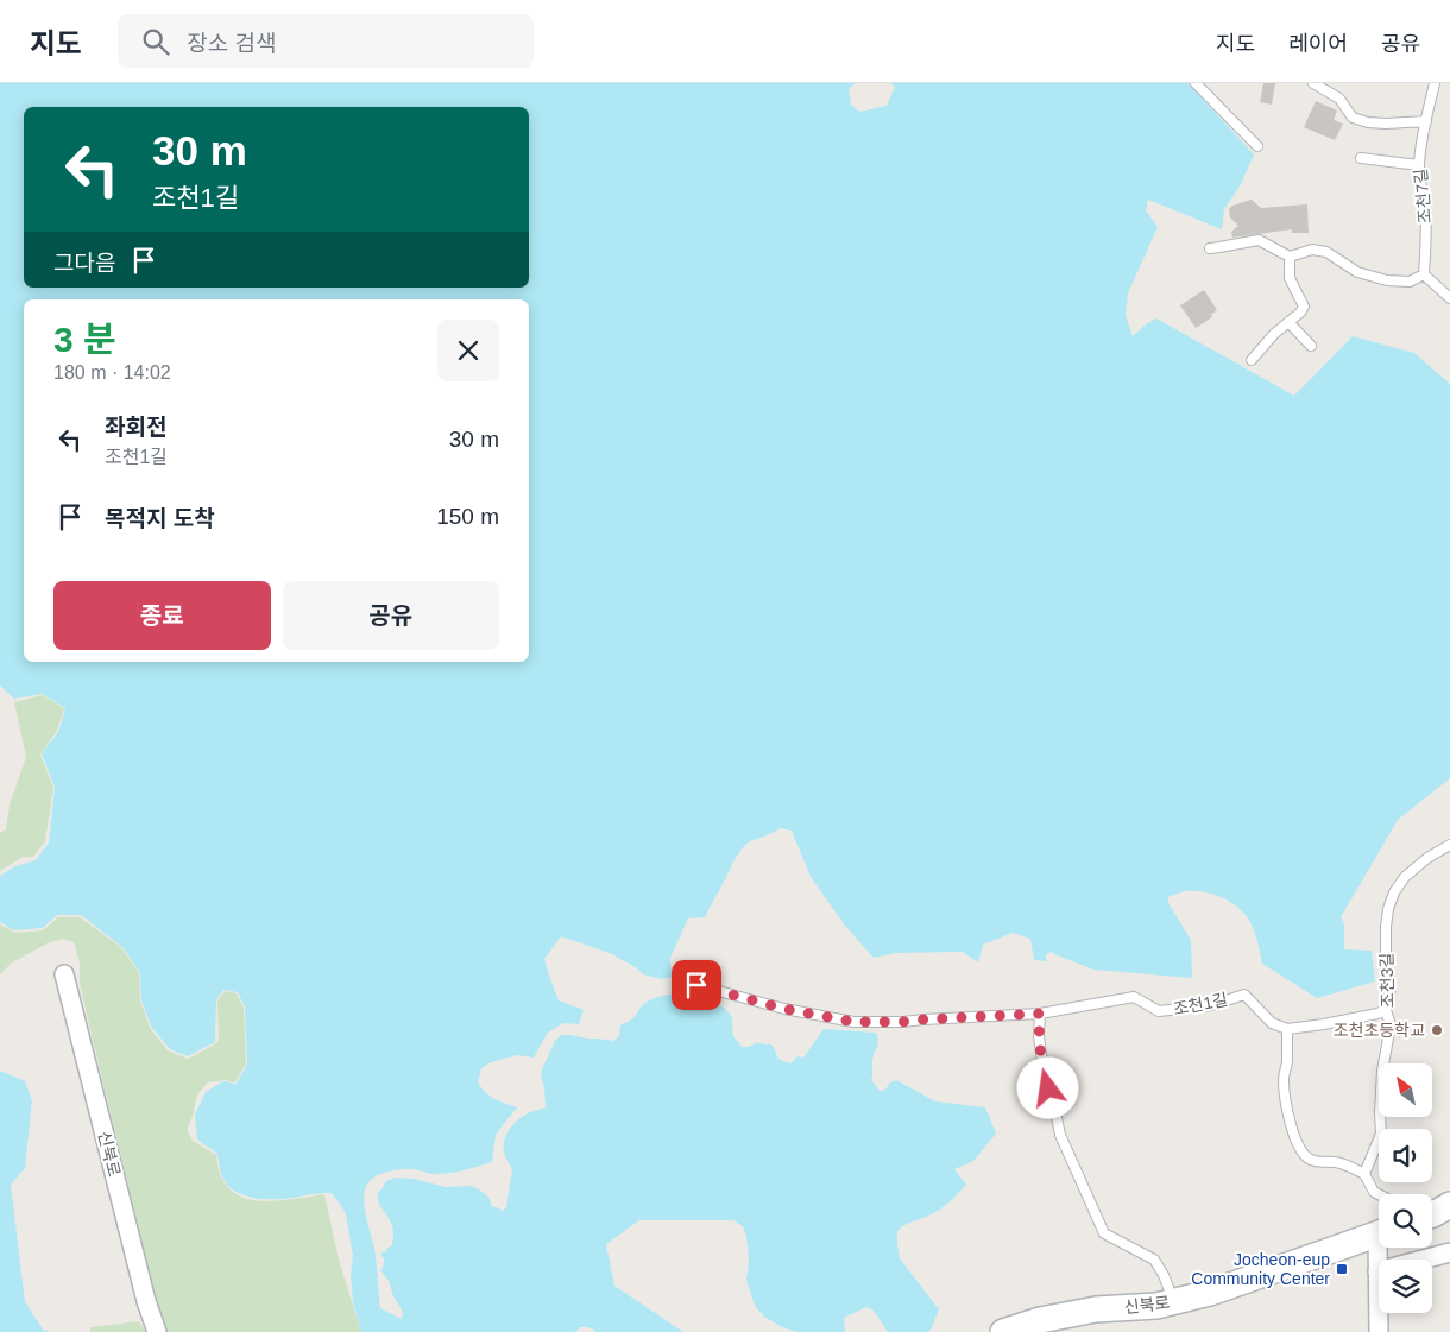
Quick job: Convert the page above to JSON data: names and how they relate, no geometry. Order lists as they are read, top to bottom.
{
  "streets": {
    "street": ["신북로"],
    "lane": ["조천7길", "조천3길", "조천1길"]
  },
  "places": {
    "other": ["조천초등학교"],
    "transit": ["Jocheon-eup Community Center"]
  },
  "north": "top left",
  "page": {
    "header": "지도",
    "search": "장소 검색",
    "nav": ["지도", "레이어", "공유"],
    "turn": ["30 m", "조천1길"],
    "then": "그다음",
    "heading": ["3 분", "180 m · 14:02"],
    "list": [
      {
        "name": "좌회전",
        "note": "조천1길",
        "value": "30 m"
      },
      {
        "name": "목적지 도착",
        "value": "150 m"
      }
    ],
    "buttons": ["종료", "공유"]
  }
}
